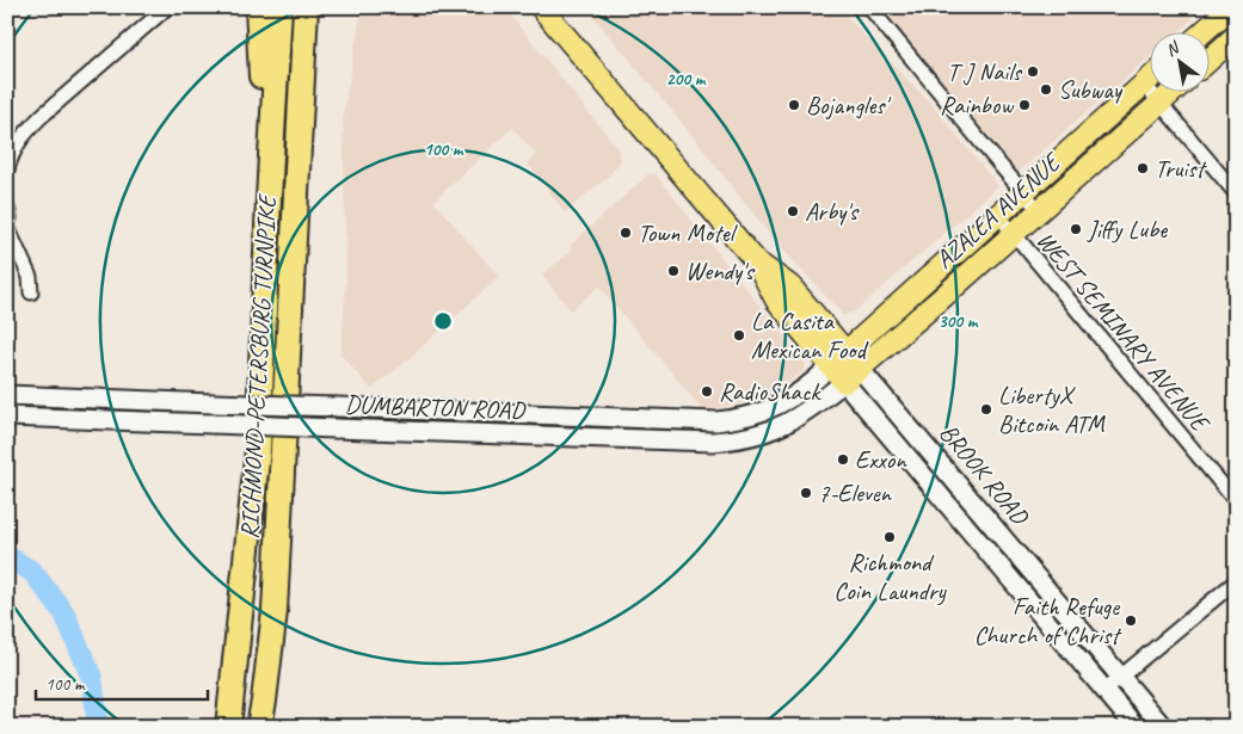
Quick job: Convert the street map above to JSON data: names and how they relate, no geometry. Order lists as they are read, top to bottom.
{
  "streets": {
    "highway": ["RICHMOND-PETERSBURG TURNPIKE"],
    "main road": ["AZALEA AVENUE", "DUMBARTON ROAD", "BROOK ROAD"],
    "street": ["WEST SEMINARY AVENUE"]
  },
  "crossings": [
    ["AZALEA AVENUE", "WEST SEMINARY AVENUE"],
    ["AZALEA AVENUE", "DUMBARTON ROAD"],
    ["AZALEA AVENUE", "BROOK ROAD"],
    ["DUMBARTON ROAD", "BROOK ROAD"]
  ],
  "places": [
    "T J Nails",
    "Subway",
    "Bojangles'",
    "Rainbow",
    "Truist",
    "Arby's",
    "Jiffy Lube",
    "Town Motel",
    "Wendy's",
    "La Casita Mexican Food",
    "RadioShack",
    "LibertyX Bitcoin ATM",
    "Exxon",
    "7-Eleven",
    "Richmond Coin Laundry",
    "Faith Refuge Church of Christ"
  ],
  "scale_bar": "100 m",
  "north": "top left",
  "rings": ["200 m", "100 m", "300 m"]
}
